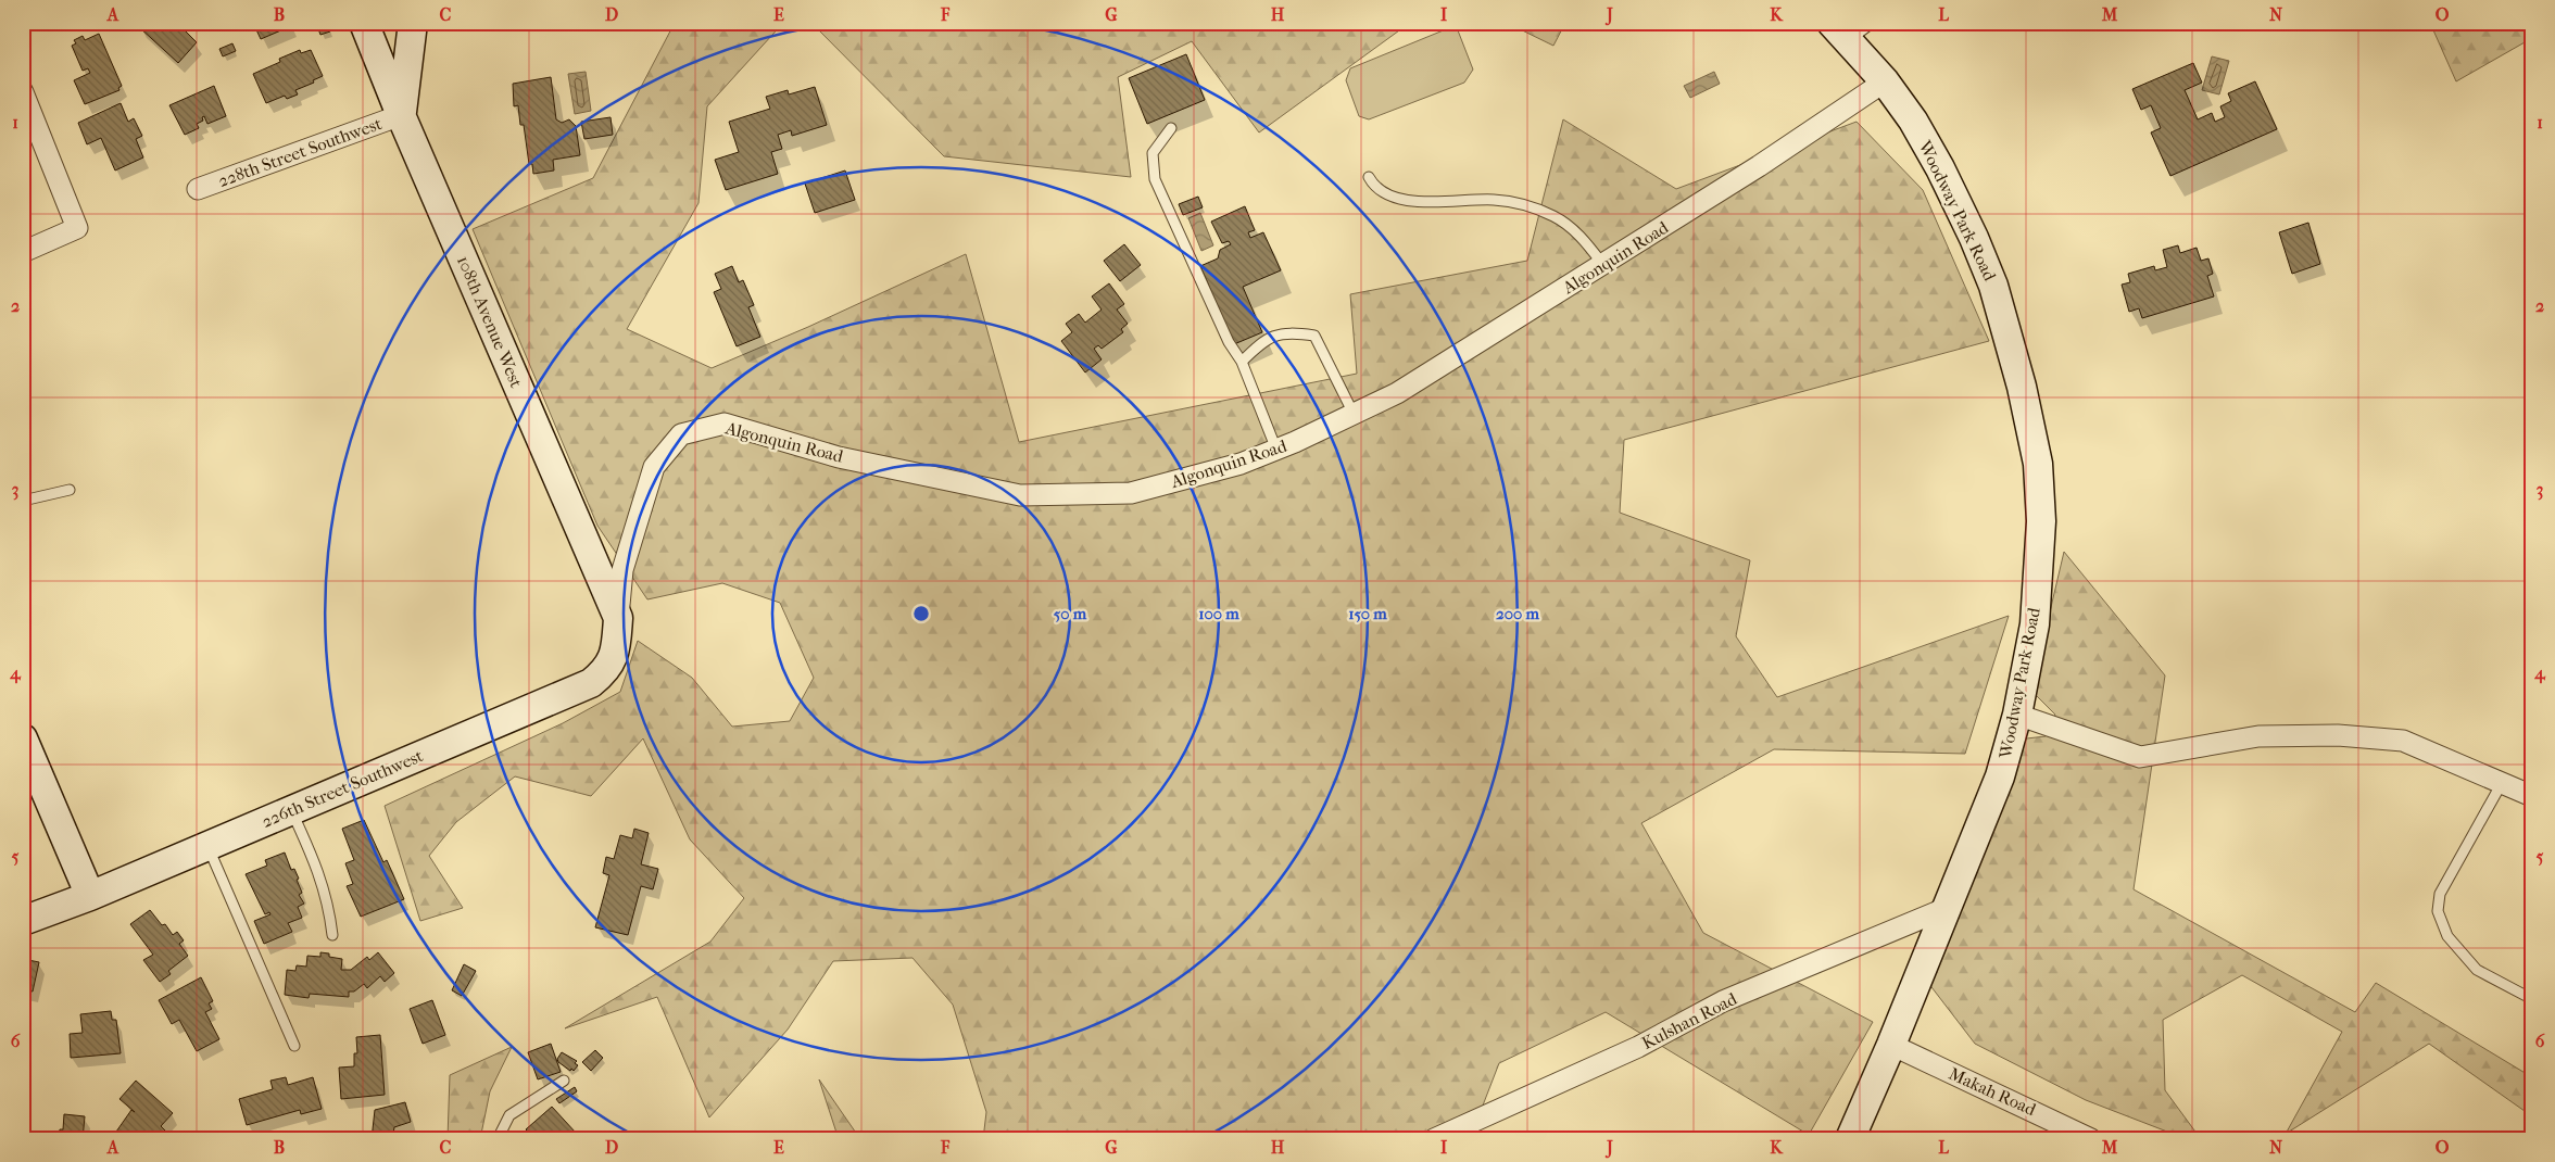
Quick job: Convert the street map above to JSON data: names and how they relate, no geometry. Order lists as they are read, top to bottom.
{
  "streets": {
    "street": [
      "228th Street Southwest",
      "Woodway Park Road",
      "Algonquin Road",
      "108th Avenue West",
      "226th Street Southwest",
      "Kulshan Road",
      "Makah Road"
    ]
  },
  "crossings": [
    ["228th Street Southwest", "108th Avenue West"],
    ["Woodway Park Road", "Algonquin Road"],
    ["Woodway Park Road", "Kulshan Road"],
    ["Woodway Park Road", "Makah Road"],
    ["Algonquin Road", "108th Avenue West"],
    ["Algonquin Road", "226th Street Southwest"],
    ["108th Avenue West", "226th Street Southwest"]
  ],
  "grid": {
    "columns": [
      "A",
      "B",
      "C",
      "D",
      "E",
      "F",
      "G",
      "H",
      "I",
      "J",
      "K",
      "L",
      "M",
      "N",
      "O"
    ],
    "rows": [
      "1",
      "2",
      "3",
      "4",
      "5",
      "6"
    ]
  },
  "rings": [
    "50 m",
    "100 m",
    "150 m",
    "200 m"
  ]
}
